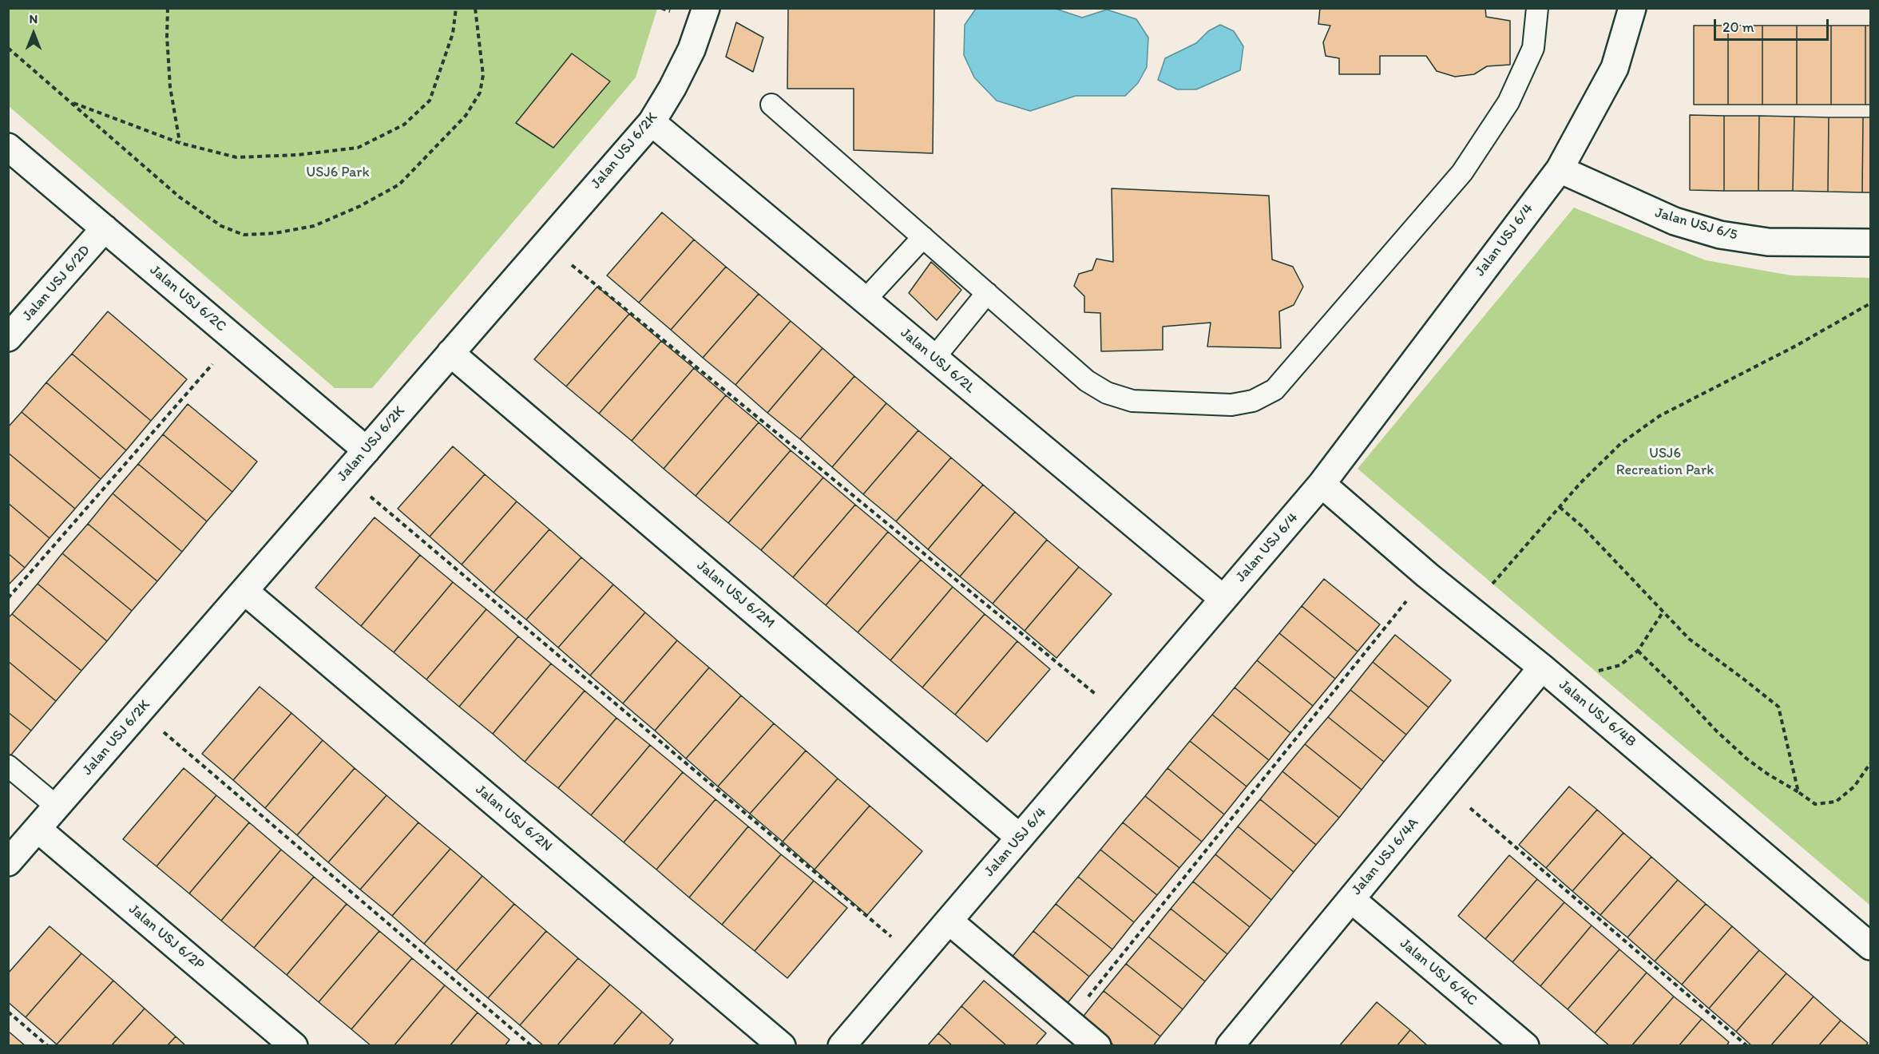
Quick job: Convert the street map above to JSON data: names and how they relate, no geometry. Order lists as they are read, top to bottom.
{
  "streets": {
    "street": [
      "Jalan USJ 6/2K",
      "Jalan USJ 6/5",
      "Jalan USJ 6/4",
      "Jalan USJ 6/2D",
      "Jalan USJ 6/2C",
      "Jalan USJ 6/2L",
      "Jalan USJ 6/2M",
      "Jalan USJ 6/4B",
      "Jalan USJ 6/2N",
      "Jalan USJ 6/4A",
      "Jalan USJ 6/2P",
      "Jalan USJ 6/4C"
    ]
  },
  "crossings": [
    ["Jalan USJ 6/2K", "Jalan USJ 6/2C"],
    ["Jalan USJ 6/2K", "Jalan USJ 6/2L"],
    ["Jalan USJ 6/2K", "Jalan USJ 6/2M"],
    ["Jalan USJ 6/2K", "Jalan USJ 6/2N"],
    ["Jalan USJ 6/2K", "Jalan USJ 6/2P"],
    ["Jalan USJ 6/5", "Jalan USJ 6/4"],
    ["Jalan USJ 6/4", "Jalan USJ 6/2L"],
    ["Jalan USJ 6/4", "Jalan USJ 6/2M"],
    ["Jalan USJ 6/4", "Jalan USJ 6/4B"],
    ["Jalan USJ 6/2D", "Jalan USJ 6/2C"],
    ["Jalan USJ 6/4B", "Jalan USJ 6/4A"],
    ["Jalan USJ 6/4A", "Jalan USJ 6/4C"]
  ],
  "parks": ["USJ6 Park", "USJ6 Recreation Park"],
  "scale_bar": "20 m",
  "north": "top"
}
